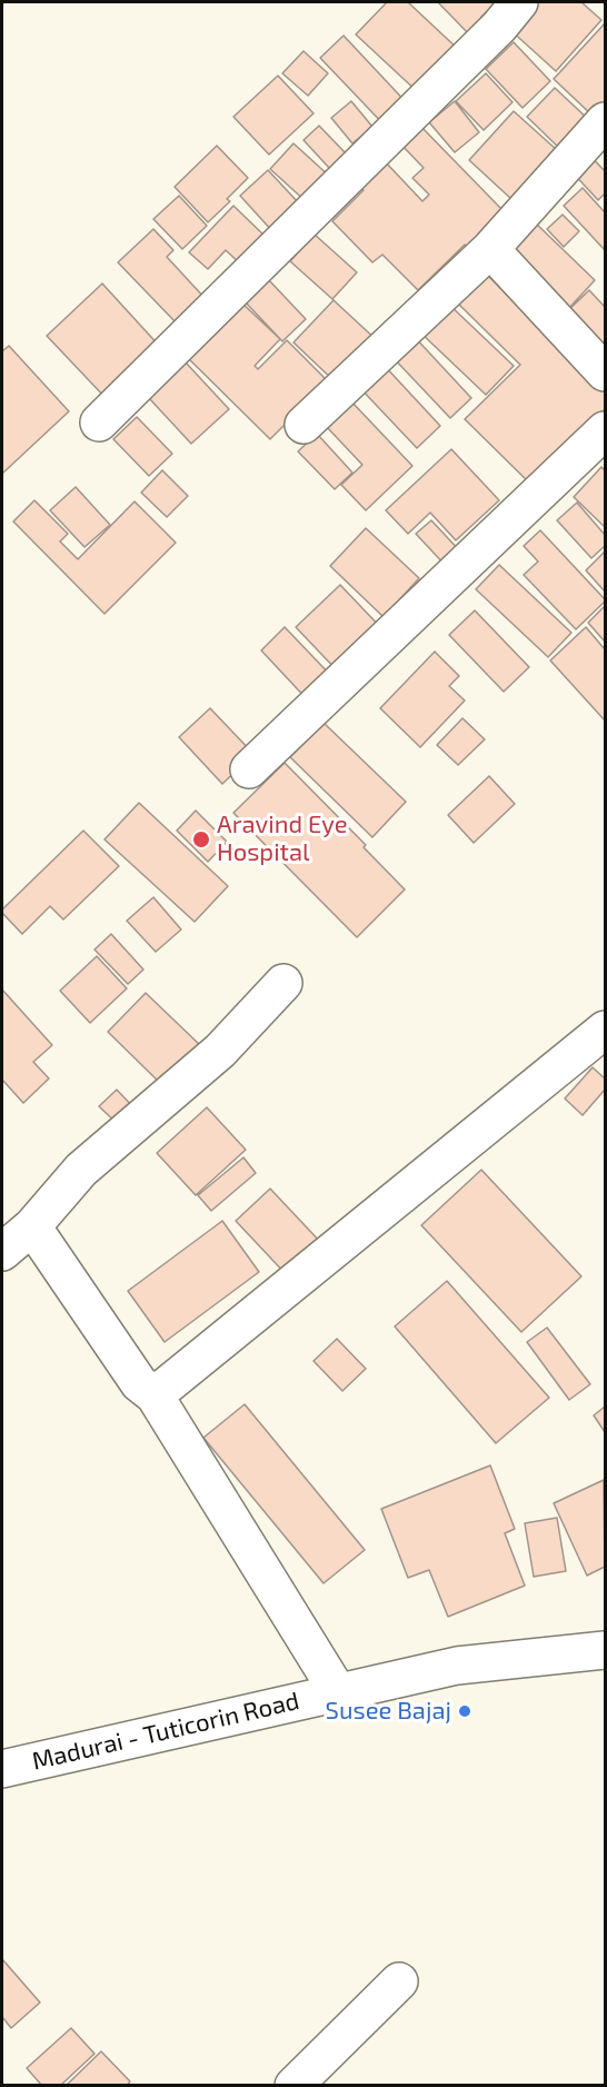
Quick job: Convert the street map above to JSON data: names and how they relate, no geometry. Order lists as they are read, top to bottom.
{
  "streets": {
    "street": ["Madurai - Tuticorin Road"]
  },
  "places": ["Aravind Eye Hospital", "Susee Bajaj"]
}
